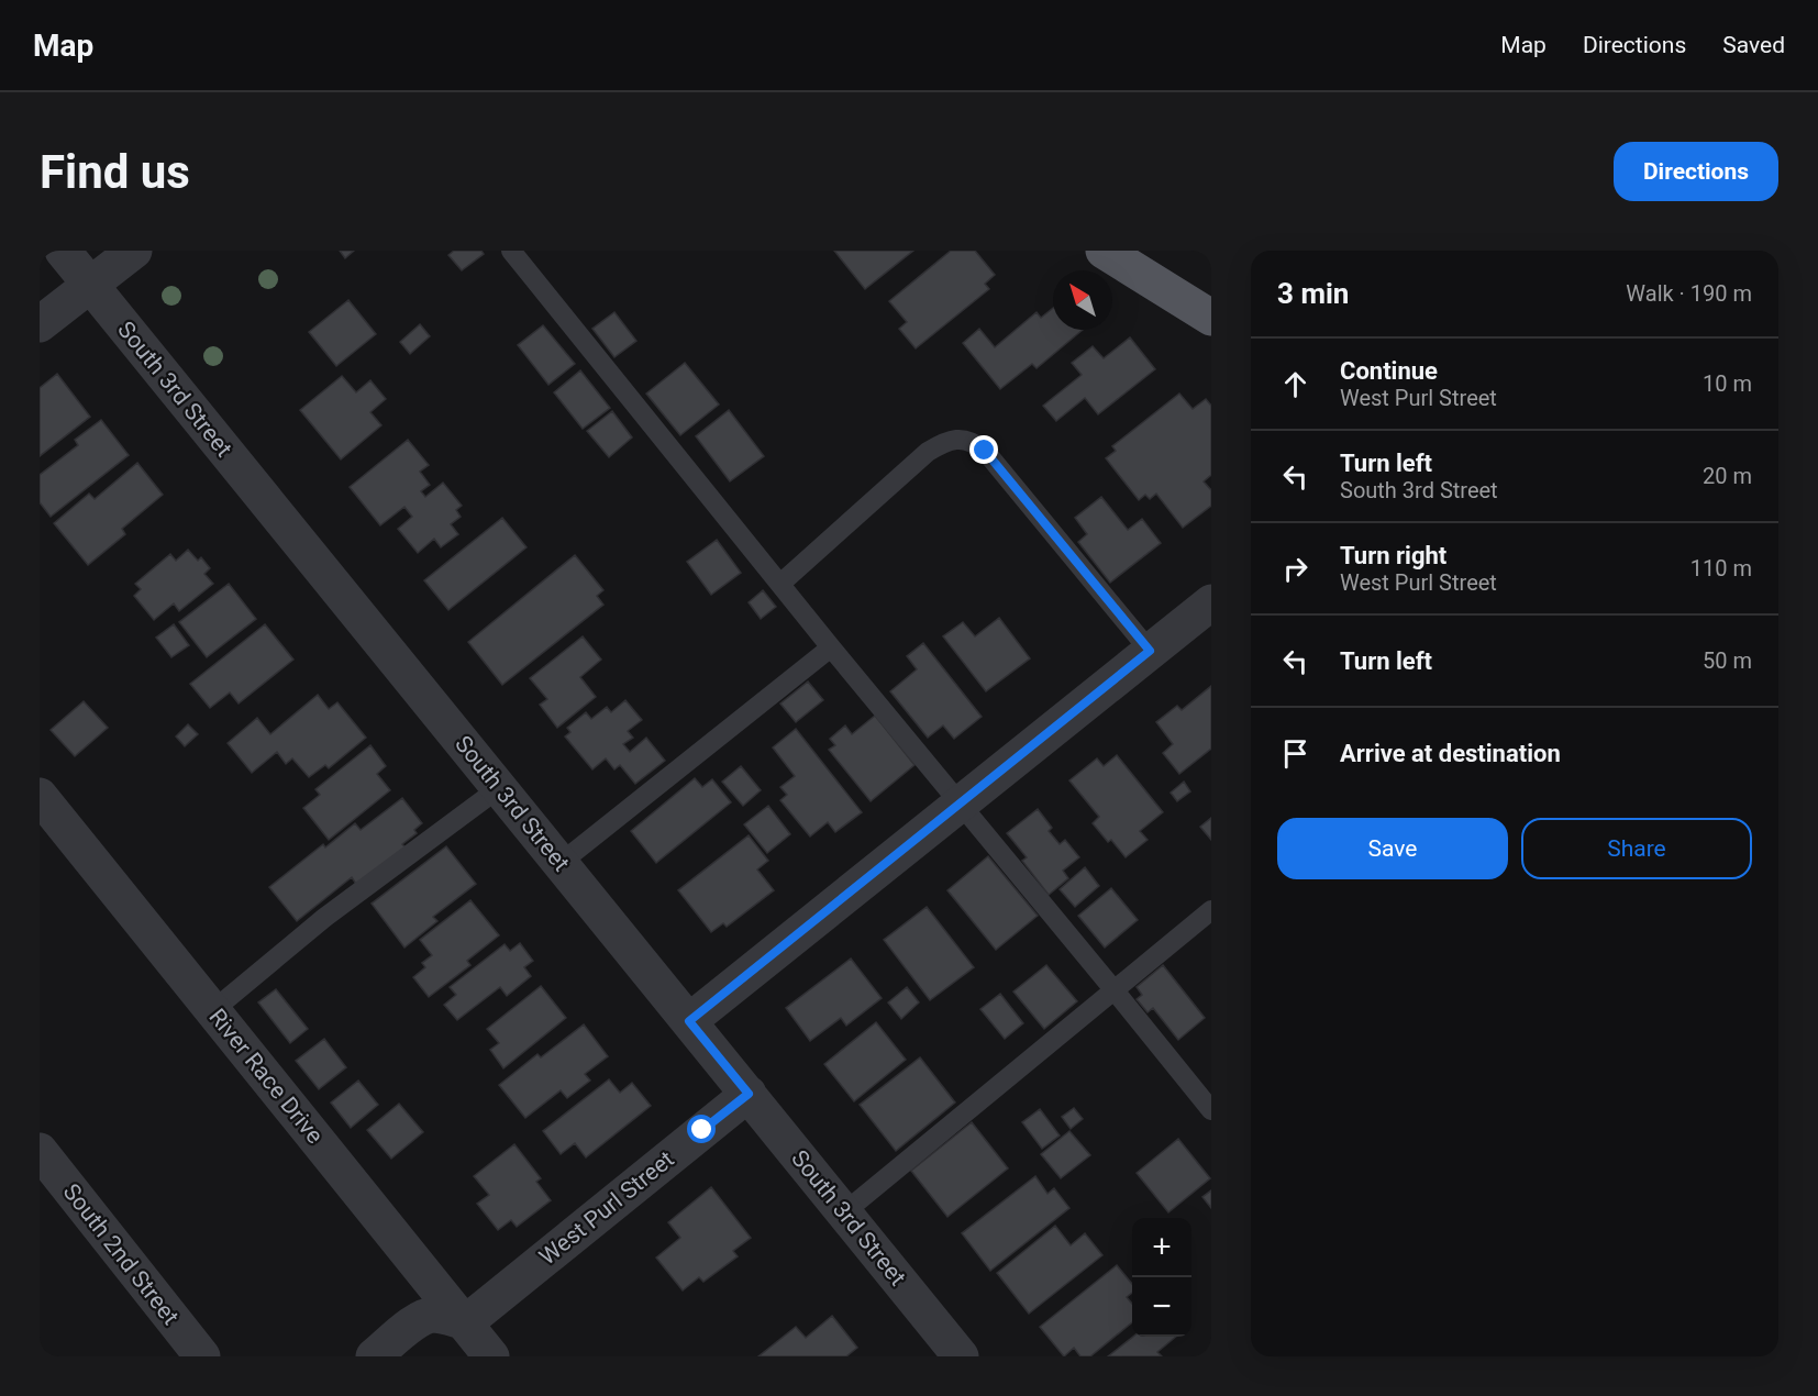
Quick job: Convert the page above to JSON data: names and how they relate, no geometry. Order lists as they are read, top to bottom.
{
  "streets": {
    "street": [
      "South 3rd Street",
      "River Race Drive",
      "West Purl Street",
      "South 2nd Street"
    ]
  },
  "crossings": [
    ["South 3rd Street", "West Purl Street"],
    ["River Race Drive", "West Purl Street"]
  ],
  "north": "top left",
  "page": {
    "header": "Map",
    "nav": ["Map", "Directions", "Saved"],
    "buttons": [
      "Directions",
      ["Save", "Share"]
    ],
    "title": "Find us",
    "heading": ["3 min", "Walk · 190 m"],
    "list": [
      ["Continue", "West Purl Street", "10 m"],
      ["Turn left", "South 3rd Street", "20 m"],
      ["Turn right", "West Purl Street", "110 m"],
      ["Turn left", "50 m"],
      "Arrive at destination"
    ],
    "map_buttons": ["+", "−"]
  }
}
